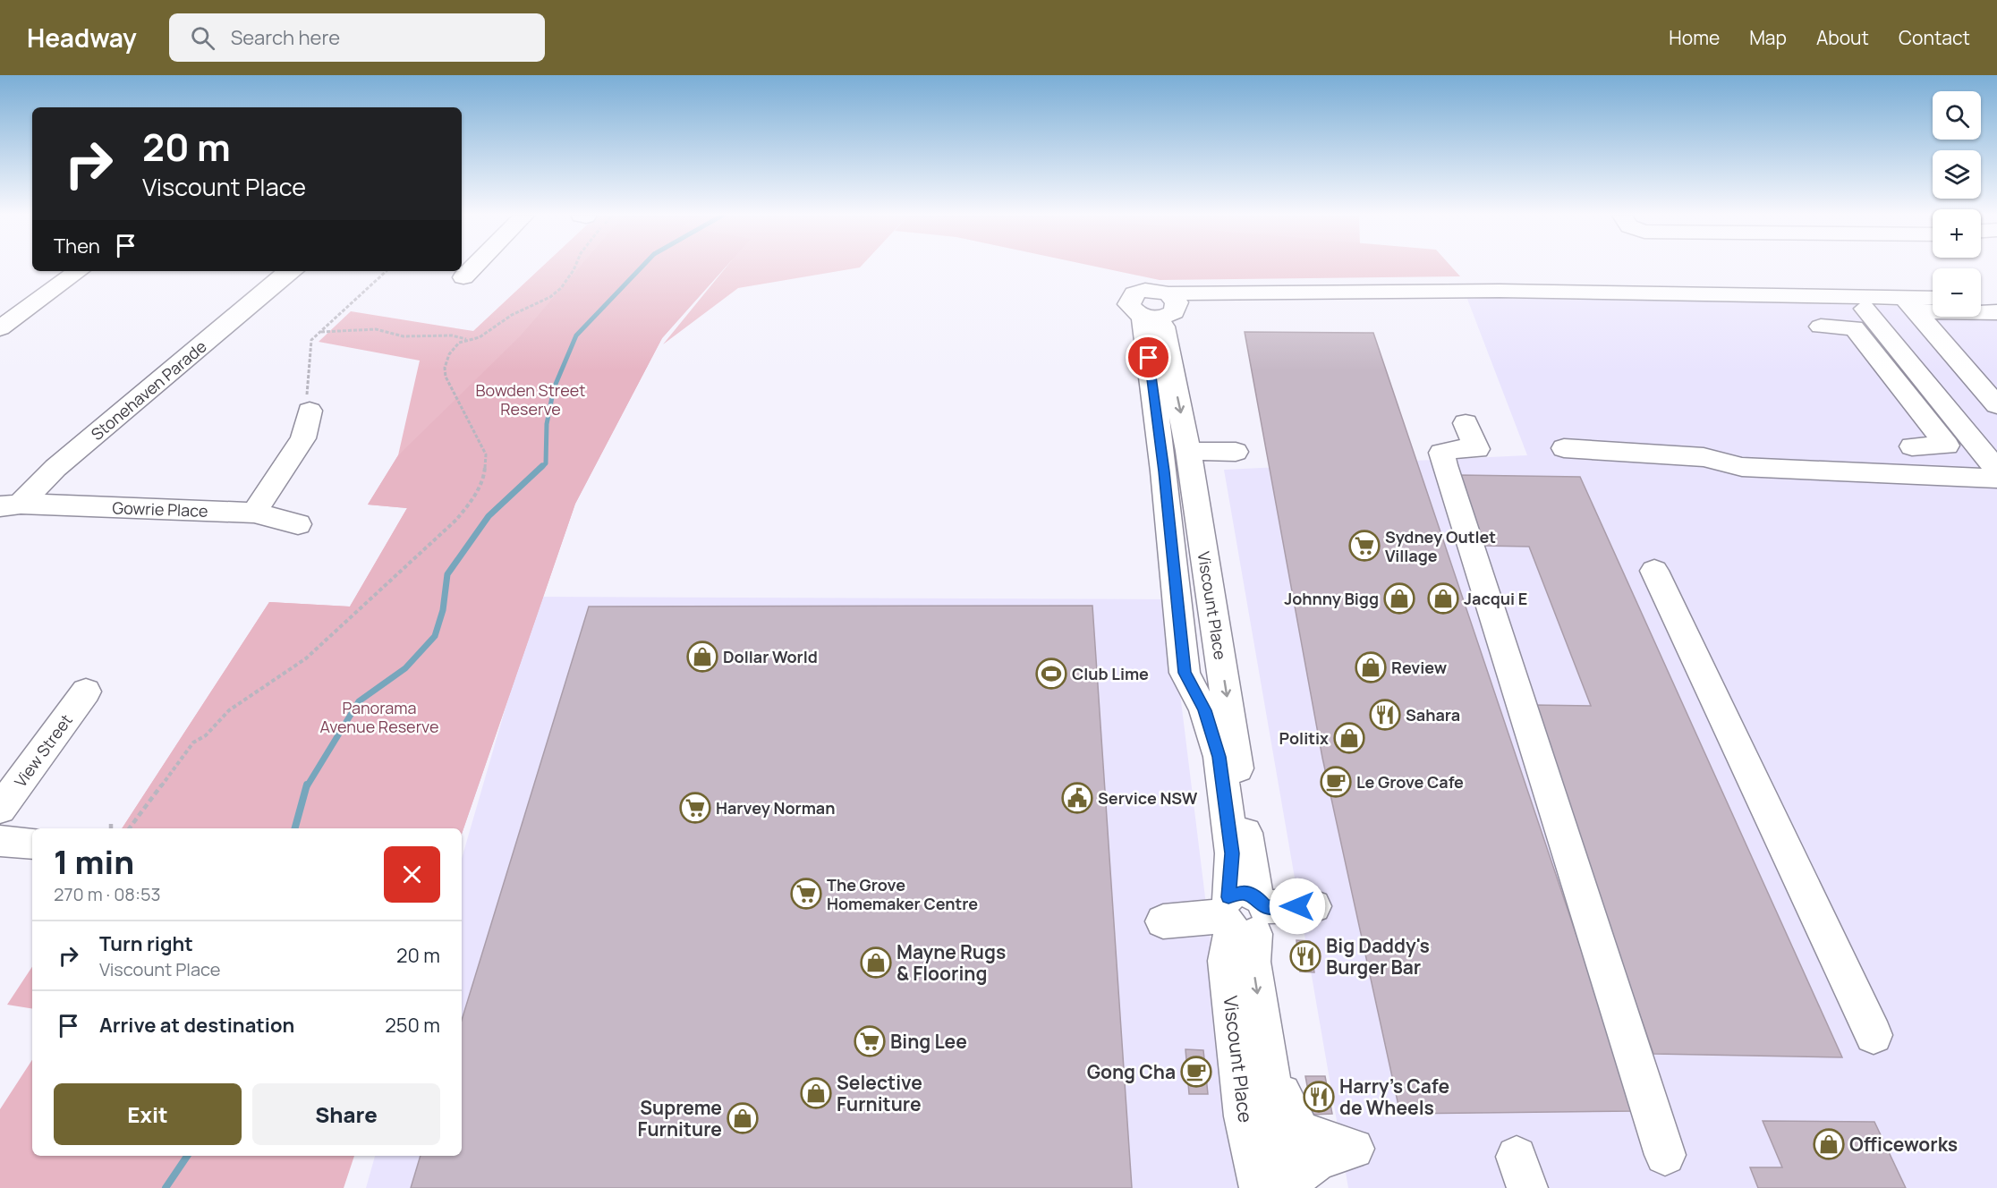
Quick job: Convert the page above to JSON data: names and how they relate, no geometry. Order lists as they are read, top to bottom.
{
  "streets": {
    "street": [
      "Stonehaven Parade",
      "Gowrie Place",
      "Viscount Place",
      "View Street"
    ]
  },
  "crossings": [
    ["Stonehaven Parade", "Gowrie Place"]
  ],
  "parks": ["Bowden Street Reserve", "Panorama Avenue Reserve"],
  "places": {
    "supermarket": [
      "Sydney Outlet Village",
      "Harvey Norman",
      "The Grove Homemaker Centre",
      "Bing Lee"
    ],
    "shop": [
      "Johnny Bigg",
      "Jacqui E",
      "Dollar World",
      "Review",
      "Politix",
      "Mayne Rugs & Flooring",
      "Selective Furniture",
      "Supreme Furniture",
      "Officeworks"
    ],
    "sports": ["Club Lime"],
    "restaurant": ["Sahara", "Big Daddy's Burger Bar", "Harry's Cafe de Wheels"],
    "cafe": ["Le Grove Cafe", "Gong Cha"],
    "public building": ["Service NSW"]
  },
  "page": {
    "header": "Headway",
    "search": "Search here",
    "nav": [
      "Home",
      "Map",
      "About",
      "Contact"
    ],
    "map_buttons": ["+", "−"],
    "turn": ["20 m", "Viscount Place"],
    "then": "Then",
    "heading": ["1 min", "270 m · 08:53"],
    "list": [
      {
        "name": "Turn right",
        "note": "Viscount Place",
        "value": "20 m"
      },
      {
        "name": "Arrive at destination",
        "value": "250 m"
      }
    ],
    "buttons": ["Exit", "Share"]
  }
}
